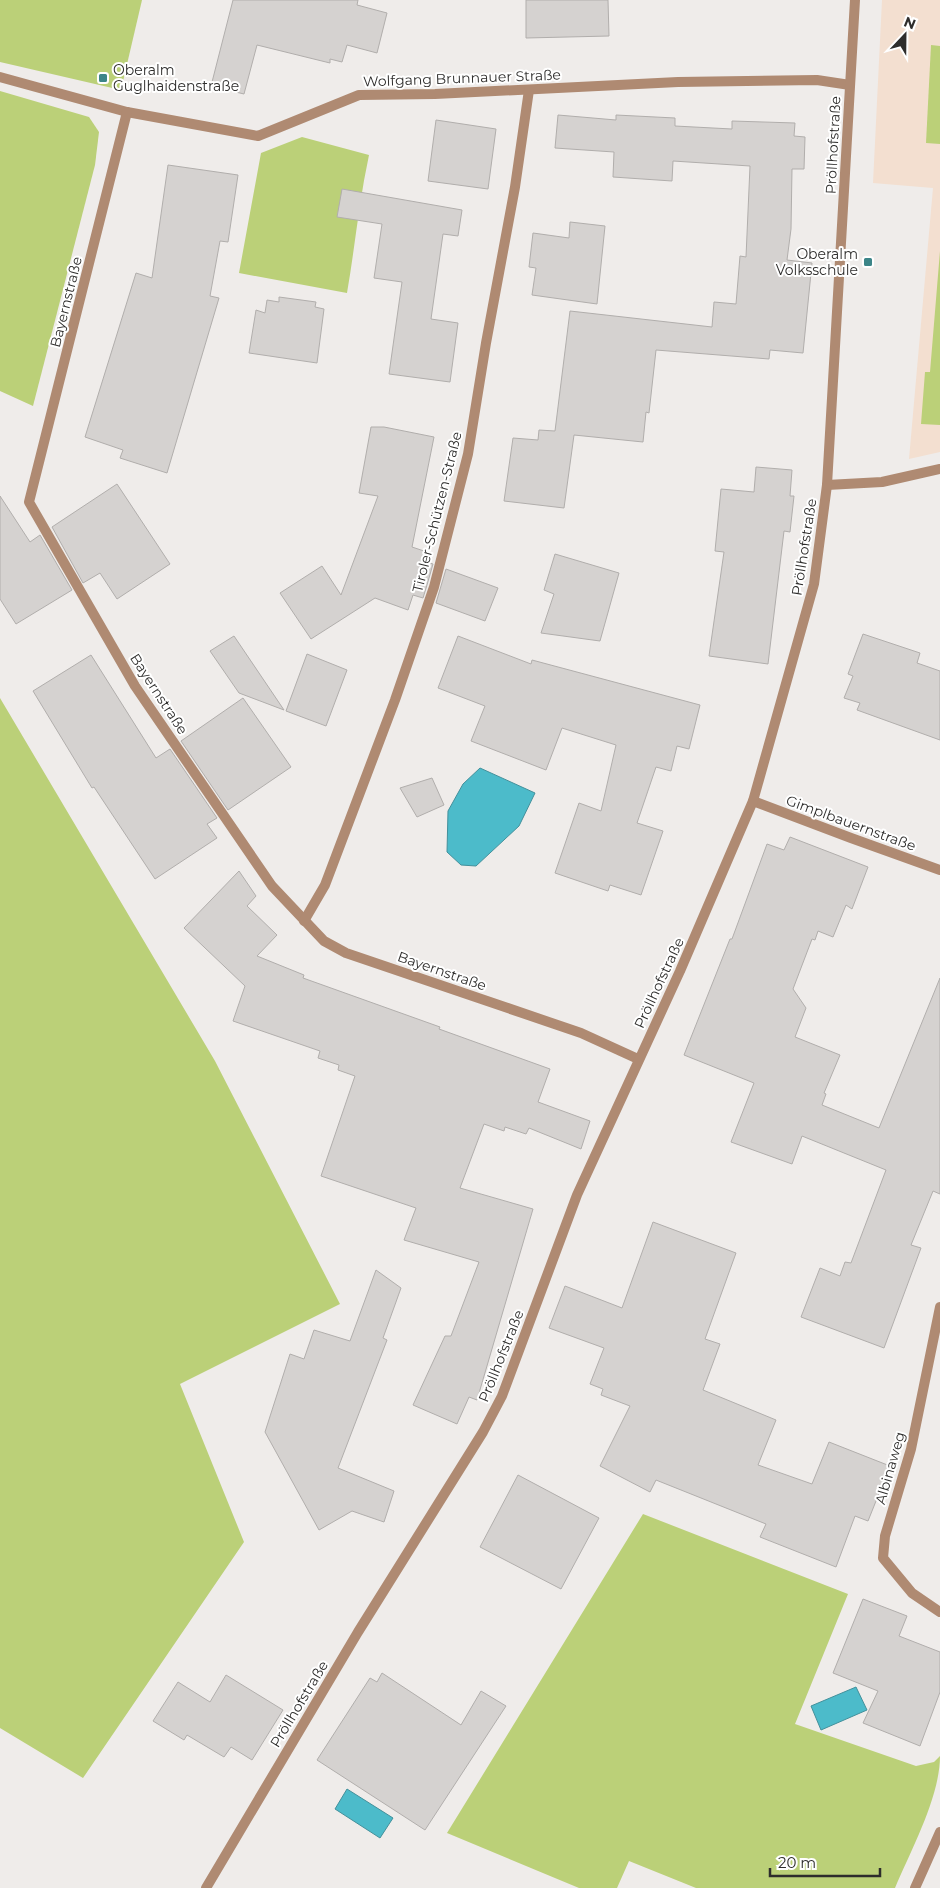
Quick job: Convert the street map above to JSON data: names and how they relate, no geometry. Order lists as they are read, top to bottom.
{
  "streets": {
    "street": [
      "Wolfgang Brunnauer Straße",
      "Pröllhofstraße",
      "Bayernstraße",
      "Tiroler-Schützen-Straße",
      "Gimplbauernstraße",
      "Albinaweg"
    ]
  },
  "crossings": [
    ["Wolfgang Brunnauer Straße", "Pröllhofstraße"],
    ["Wolfgang Brunnauer Straße", "Bayernstraße"],
    ["Wolfgang Brunnauer Straße", "Tiroler-Schützen-Straße"],
    ["Pröllhofstraße", "Bayernstraße"],
    ["Pröllhofstraße", "Gimplbauernstraße"],
    ["Bayernstraße", "Tiroler-Schützen-Straße"]
  ],
  "places": {
    "transit": ["Oberalm Guglhaidenstraße", "Oberalm Volksschule"]
  },
  "scale_bar": "20 m",
  "north": "top"
}
